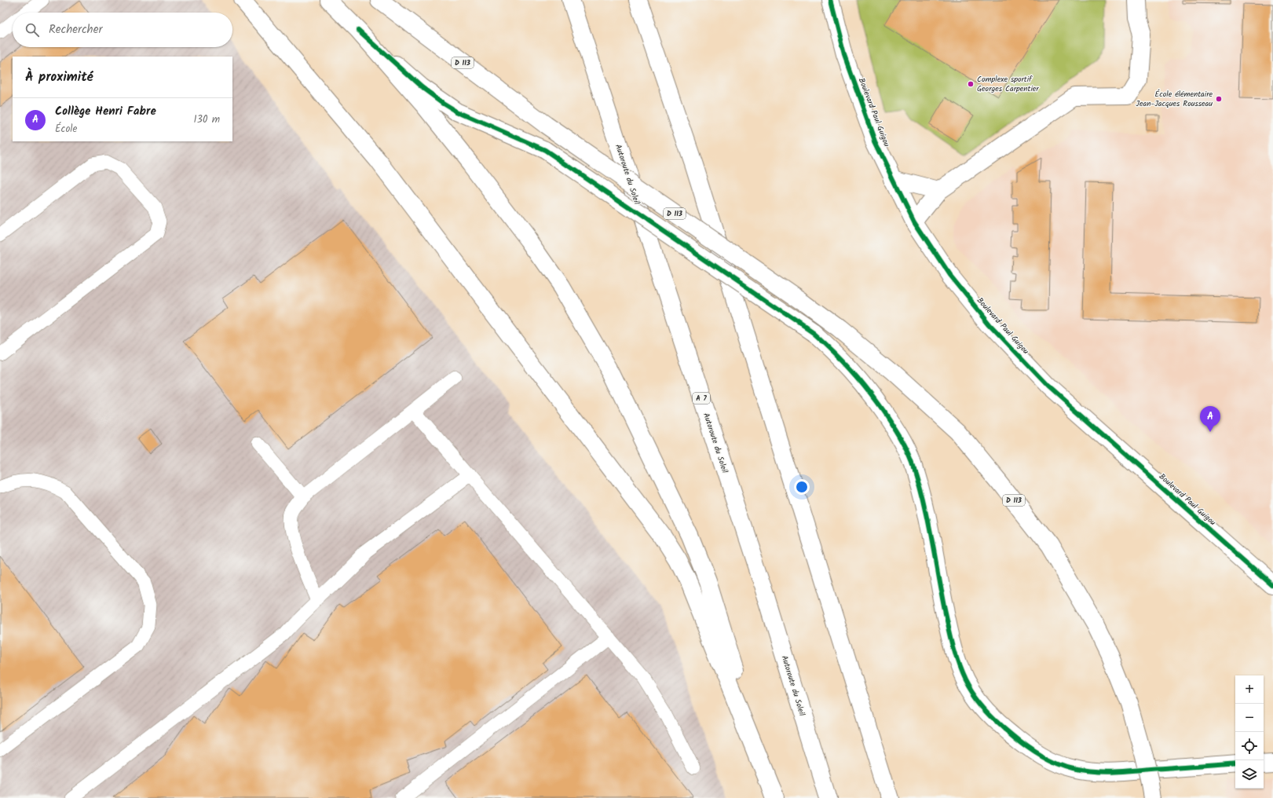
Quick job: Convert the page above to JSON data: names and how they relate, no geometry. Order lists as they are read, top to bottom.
{
  "streets": {
    "main road": [
      "D 113",
      "Boulevard Paul Guigou",
      "Autoroute du Soleil",
      "A 7"
    ]
  },
  "places": ["Complexe sportif Georges Carpentier", "École élémentaire Jean-Jacques Rousseau"],
  "page": {
    "search": "Rechercher",
    "heading": "À proximité",
    "list": [
      {
        "mark": "A",
        "name": "Collège Henri Fabre",
        "note": "École",
        "value": "130 m"
      }
    ],
    "pins": "A",
    "map_buttons": ["+", "−"]
  }
}
